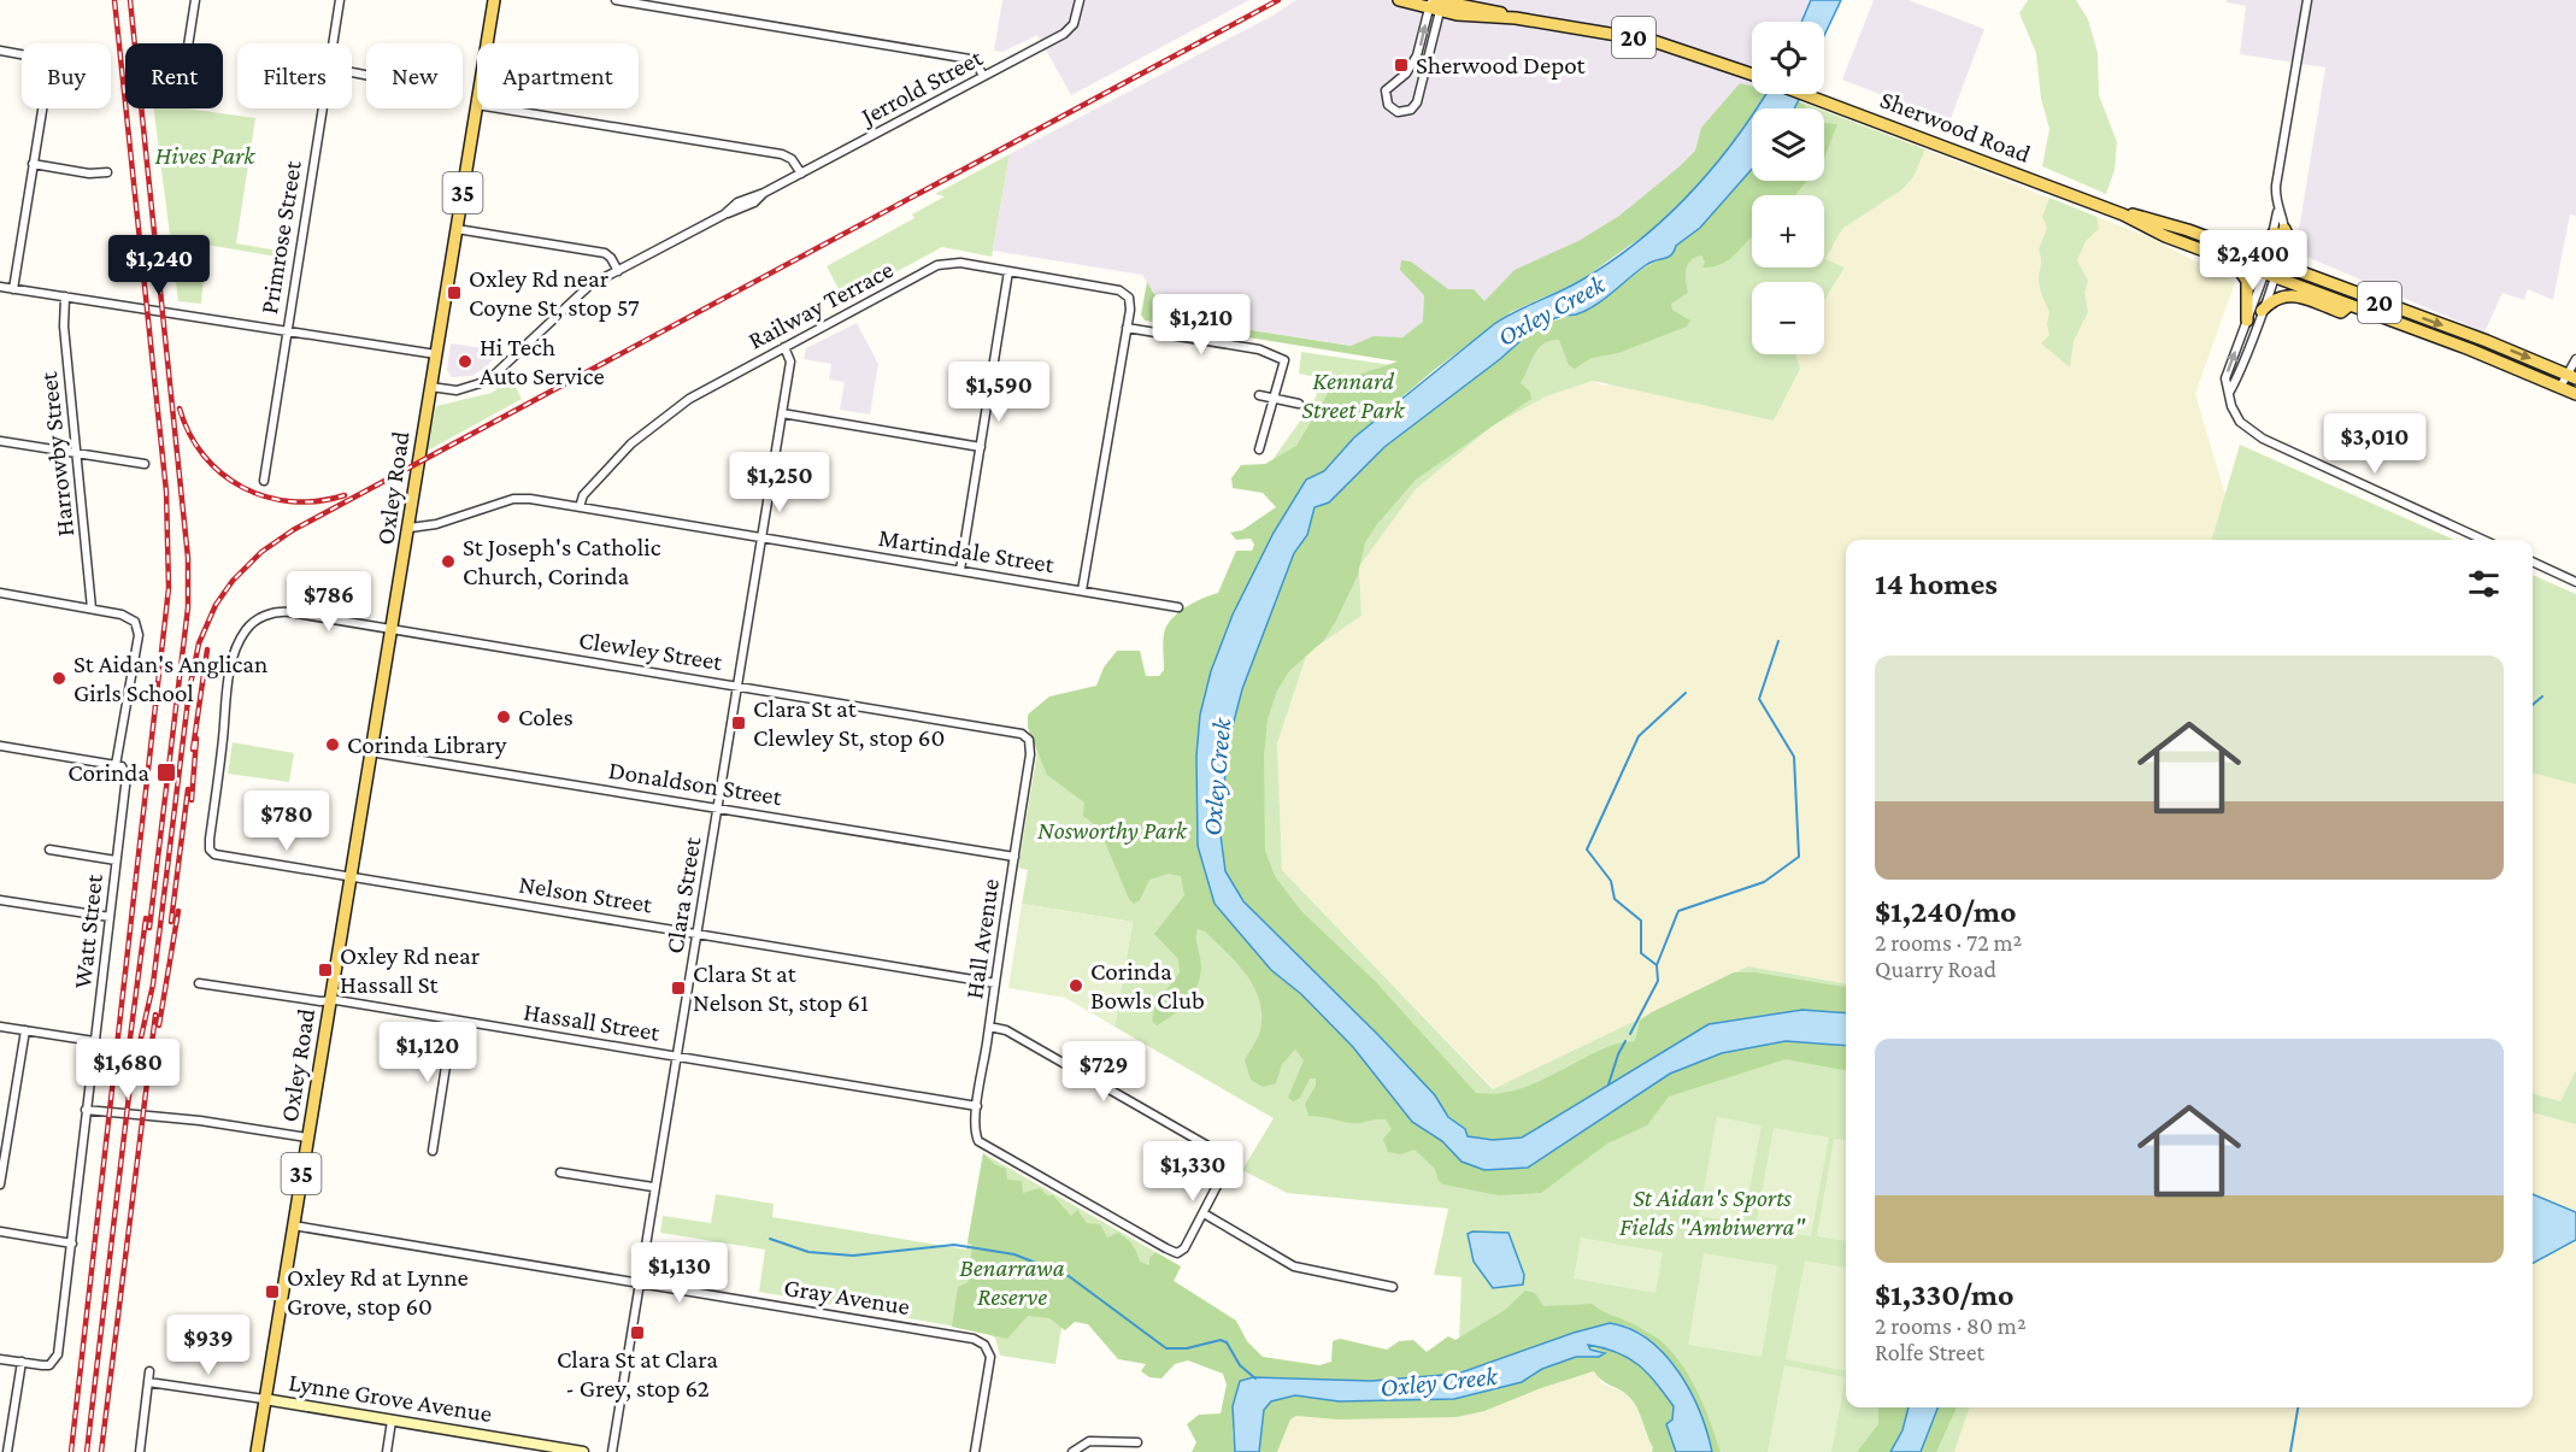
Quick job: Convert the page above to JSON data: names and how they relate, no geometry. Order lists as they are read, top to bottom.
{
  "streets": {
    "main road": [
      "20",
      "Sherwood Road",
      "35",
      "Oxley Road"
    ],
    "street": [
      "Jerrold Street",
      "Primrose Street",
      "Railway Terrace",
      "Harrowby Street",
      "Martindale Street",
      "Clewley Street",
      "Donaldson Street",
      "Nelson Street",
      "Clara Street",
      "Watt Street",
      "Hall Avenue",
      "Hassall Street",
      "Gray Avenue",
      "Lynne Grove Avenue"
    ]
  },
  "crossings": [
    ["Jerrold Street", "Oxley Road"],
    ["Railway Terrace", "Martindale Street"],
    ["Railway Terrace", "Clara Street"],
    ["Oxley Road", "Martindale Street"],
    ["Oxley Road", "Clewley Street"],
    ["Oxley Road", "Donaldson Street"],
    ["Oxley Road", "Nelson Street"],
    ["Oxley Road", "Hassall Street"],
    ["Oxley Road", "Gray Avenue"],
    ["Oxley Road", "Lynne Grove Avenue"],
    ["Martindale Street", "Clara Street"],
    ["Clewley Street", "Nelson Street"],
    ["Clewley Street", "Clara Street"],
    ["Clewley Street", "Hall Avenue"],
    ["Donaldson Street", "Clara Street"],
    ["Donaldson Street", "Hall Avenue"],
    ["Nelson Street", "Clara Street"],
    ["Nelson Street", "Hall Avenue"],
    ["Clara Street", "Hassall Street"],
    ["Clara Street", "Gray Avenue"],
    ["Hall Avenue", "Hassall Street"]
  ],
  "water": ["Oxley Creek"],
  "parks": [
    "Hives Park",
    "Kennard Street Park",
    "Nosworthy Park",
    "St Aidan's Sports Fields \"Ambiwerra\"",
    "Benarrawa Reserve"
  ],
  "places": {
    "transit": [
      "Sherwood Depot",
      "Oxley Rd near Coyne St, stop 57",
      "Clara St at Clewley St, stop 60",
      "Corinda",
      "Oxley Rd near Hassall St",
      "Clara St at Nelson St, stop 61",
      "Oxley Rd at Lynne Grove, stop 60",
      "Clara St at Clara - Grey, stop 62"
    ],
    "other": [
      "Hi Tech Auto Service",
      "St Joseph's Catholic Church, Corinda",
      "St Aidan's Anglican Girls School",
      "Coles",
      "Corinda Library",
      "Corinda Bowls Club"
    ]
  },
  "page": {
    "map_buttons": ["+", "−"],
    "chip": [
      "Buy",
      "Rent",
      "Filters",
      "New",
      "Apartment"
    ],
    "price": [
      "$2,400",
      "$1,240",
      "$1,210",
      "$1,590",
      "$3,010",
      "$1,250",
      "$786",
      "$780",
      "$1,120",
      "$1,680",
      "$729",
      "$1,330",
      "$1,130",
      "$939"
    ],
    "heading": "14 homes",
    "list": [
      {
        "name": "$1,240/mo",
        "note": "2 rooms · 72 m² · Quarry Road"
      },
      {
        "name": "$1,330/mo",
        "note": "2 rooms · 80 m² · Rolfe Street"
      }
    ]
  }
}
